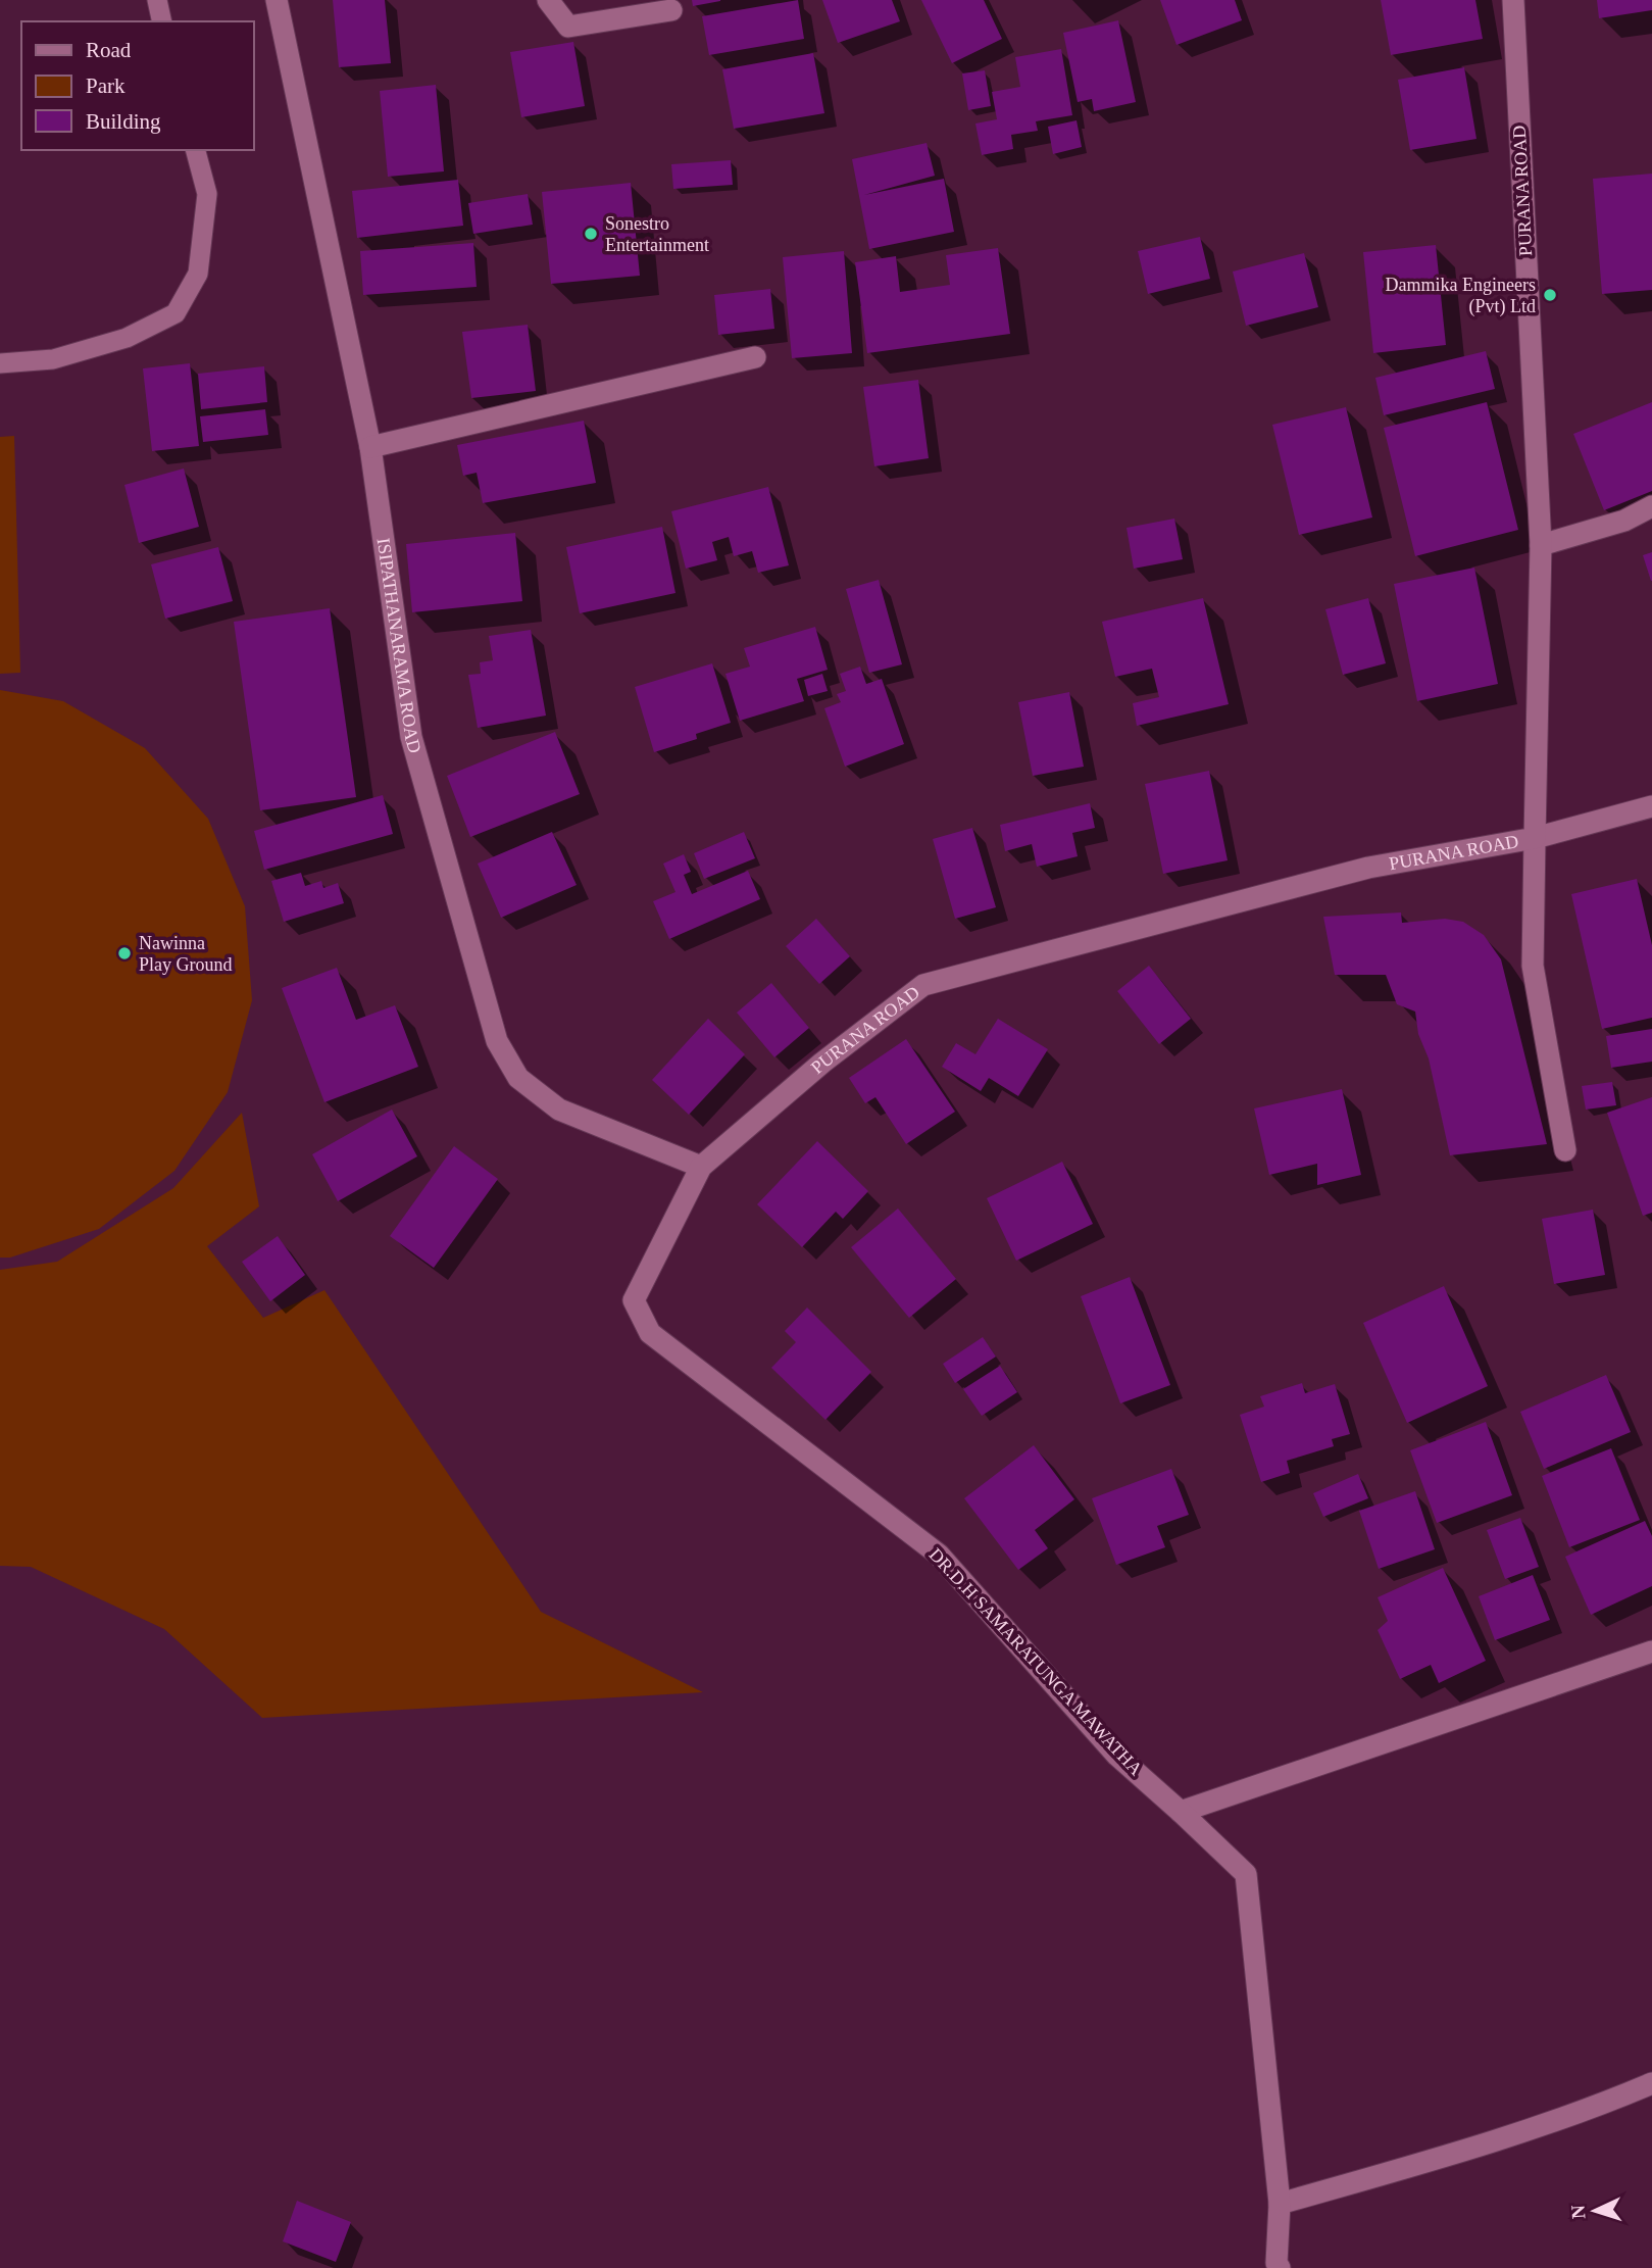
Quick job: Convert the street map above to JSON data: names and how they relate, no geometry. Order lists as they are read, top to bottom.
{
  "streets": {
    "street": ["PURANA ROAD", "ISIPATHANARAMA ROAD", "DR.D.H SAMARATUNGA MAWATHA"]
  },
  "crossings": [
    ["PURANA ROAD", "ISIPATHANARAMA ROAD"],
    ["PURANA ROAD", "DR.D.H SAMARATUNGA MAWATHA"],
    ["ISIPATHANARAMA ROAD", "DR.D.H SAMARATUNGA MAWATHA"]
  ],
  "places": ["Sonestro Entertainment", "Dammika Engineers (Pvt) Ltd", "Nawinna Play Ground"],
  "legend": ["Road", "Park", "Building"],
  "north": "left"
}
